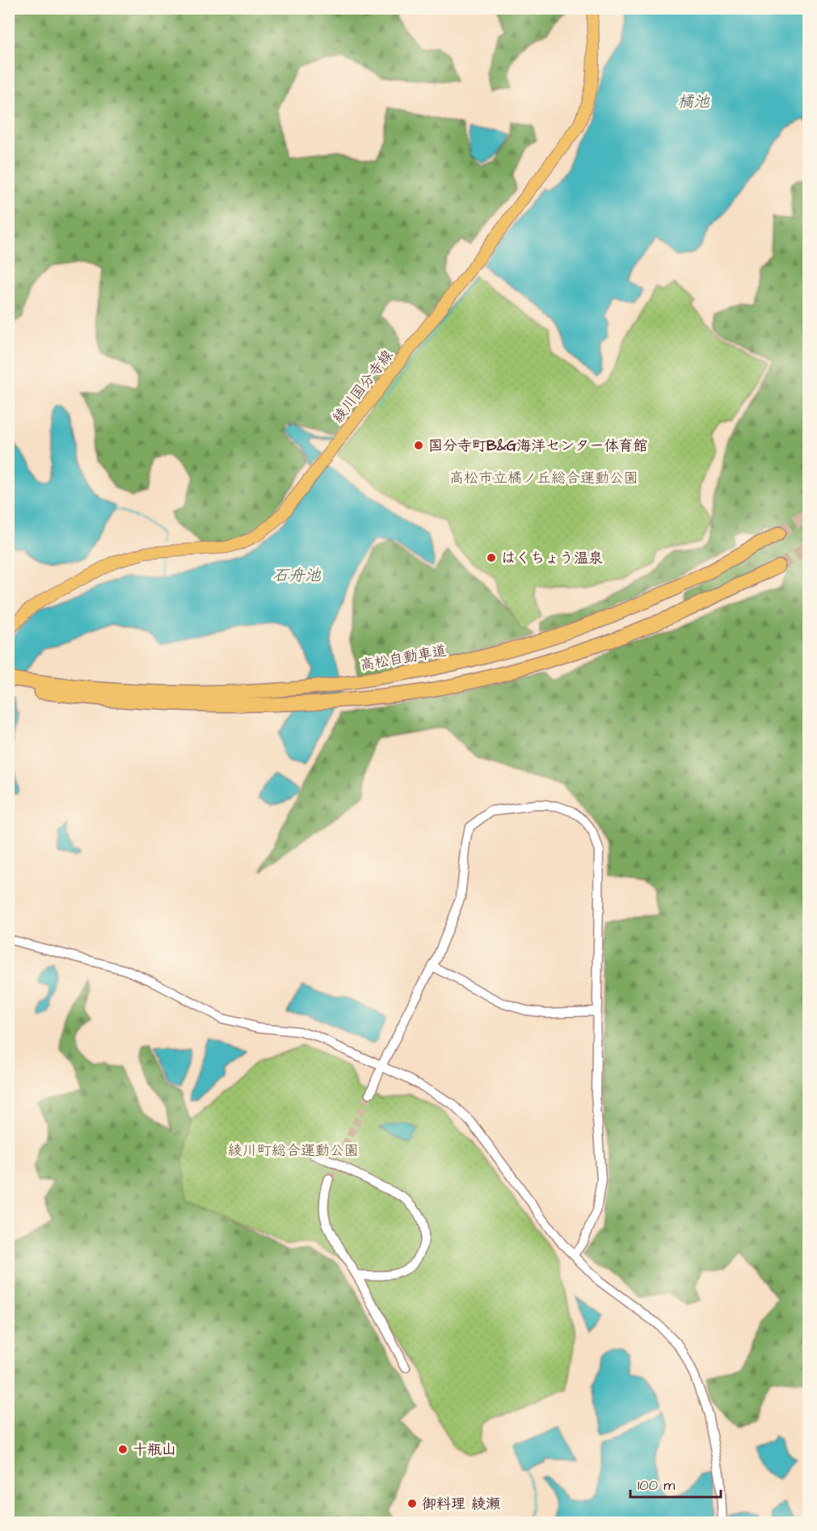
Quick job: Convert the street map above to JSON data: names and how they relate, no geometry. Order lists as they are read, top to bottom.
{
  "streets": {
    "highway": ["高松自動車道"],
    "main road": ["綾川国分寺線"]
  },
  "water": ["橘池", "石舟池"],
  "parks": ["高松市立橘ノ丘総合運動公園", "綾川町総合運動公園"],
  "places": [
    "国分寺町B&G海洋センター体育館",
    "はくちょう温泉",
    "十瓶山",
    "御料理 綾瀬"
  ],
  "scale_bar": "100 m"
}
